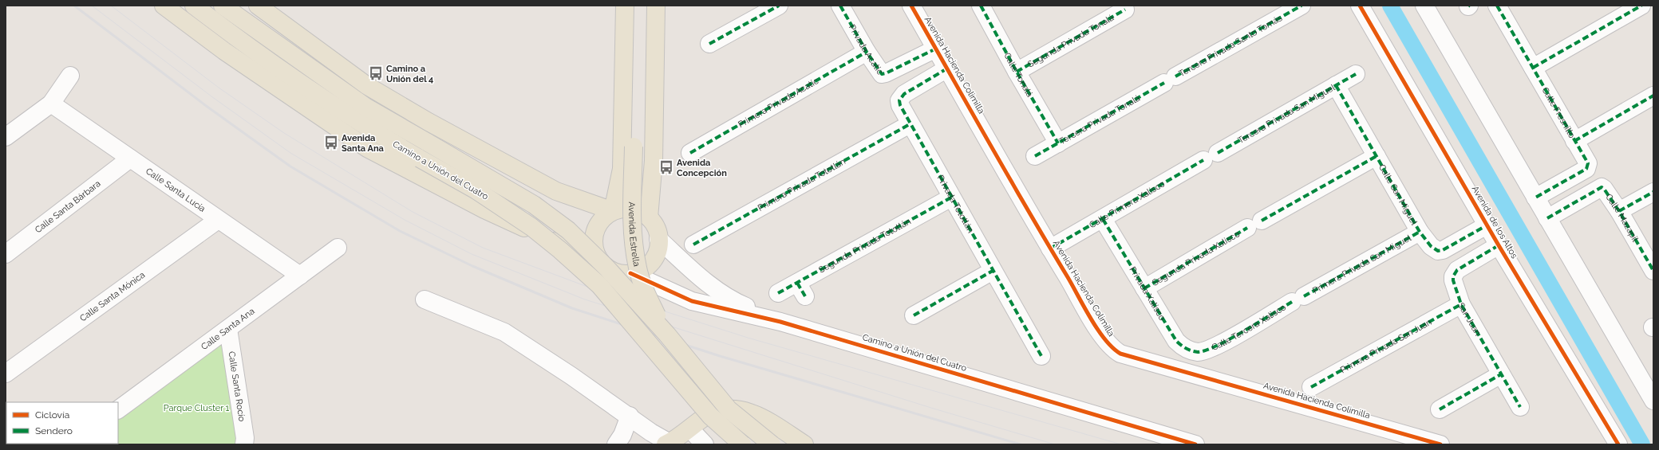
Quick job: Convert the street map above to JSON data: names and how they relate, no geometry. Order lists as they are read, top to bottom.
{
  "streets": {
    "main road": ["Camino a Unión del Cuatro", "Avenida Estrella"],
    "street": [
      "Segunda Privada Tonalá",
      "Tercera Privada Santo Tomás",
      "Privada Acatic",
      "Avenida Hacienda Colimilla",
      "Calle Tonalá",
      "Primera Privada Acatic",
      "Tercera Privada San Miguel",
      "Calle Fresnillo",
      "Tercera Privada Tonalá",
      "Primera Privada Tototlán",
      "Calle Santa Lucía",
      "Calle San Miguel",
      "Privada Tototlán",
      "Calle Primera Xalisco",
      "Calle Santa Bárbara",
      "Calle Mazapil",
      "Avenida de los Altos",
      "Segunda Privada Tototlán",
      "Segunda Privada Xalisco",
      "Primera Privada San Miguel",
      "Privada Xalisco",
      "Calle Santa Mónica",
      "San Juan",
      "Calle Tercera Xalisco",
      "Calle Santa Ana",
      "Primera Privada San Juan",
      "Calle Santa Rocío"
    ]
  },
  "crossings": [
    ["Segunda Privada Tonalá", "Calle Tonalá"],
    ["Tercera Privada Santo Tomás", "Tercera Privada Tonalá"],
    ["Privada Acatic", "Avenida Hacienda Colimilla"],
    ["Privada Acatic", "Primera Privada Acatic"],
    ["Avenida Hacienda Colimilla", "Privada Tototlán"],
    ["Avenida Hacienda Colimilla", "Calle Primera Xalisco"],
    ["Calle Tonalá", "Tercera Privada Tonalá"],
    ["Tercera Privada San Miguel", "Calle San Miguel"],
    ["Tercera Privada San Miguel", "Calle Primera Xalisco"],
    ["Camino a Unión del Cuatro", "Avenida Estrella"],
    ["Primera Privada Tototlán", "Privada Tototlán"],
    ["Calle Santa Lucía", "Calle Santa Bárbara"],
    ["Calle Santa Lucía", "Calle Santa Mónica"],
    ["Calle Santa Lucía", "Calle Santa Ana"],
    ["Calle San Miguel", "Avenida de los Altos"],
    ["Calle San Miguel", "Segunda Privada Xalisco"],
    ["Calle San Miguel", "Primera Privada San Miguel"],
    ["Privada Tototlán", "Segunda Privada Tototlán"],
    ["Calle Primera Xalisco", "Privada Xalisco"],
    ["Avenida de los Altos", "San Juan"],
    ["Segunda Privada Xalisco", "Privada Xalisco"],
    ["Primera Privada San Miguel", "Calle Tercera Xalisco"],
    ["Privada Xalisco", "Calle Tercera Xalisco"],
    ["San Juan", "Primera Privada San Juan"],
    ["Calle Santa Ana", "Calle Santa Rocío"]
  ],
  "parks": ["Parque Cluster 1"],
  "places": {
    "bus stop": ["Camino a Unión del 4", "Avenida Santa Ana", "Avenida Concepción"]
  },
  "legend": ["Ciclovía", "Sendero"]
}
